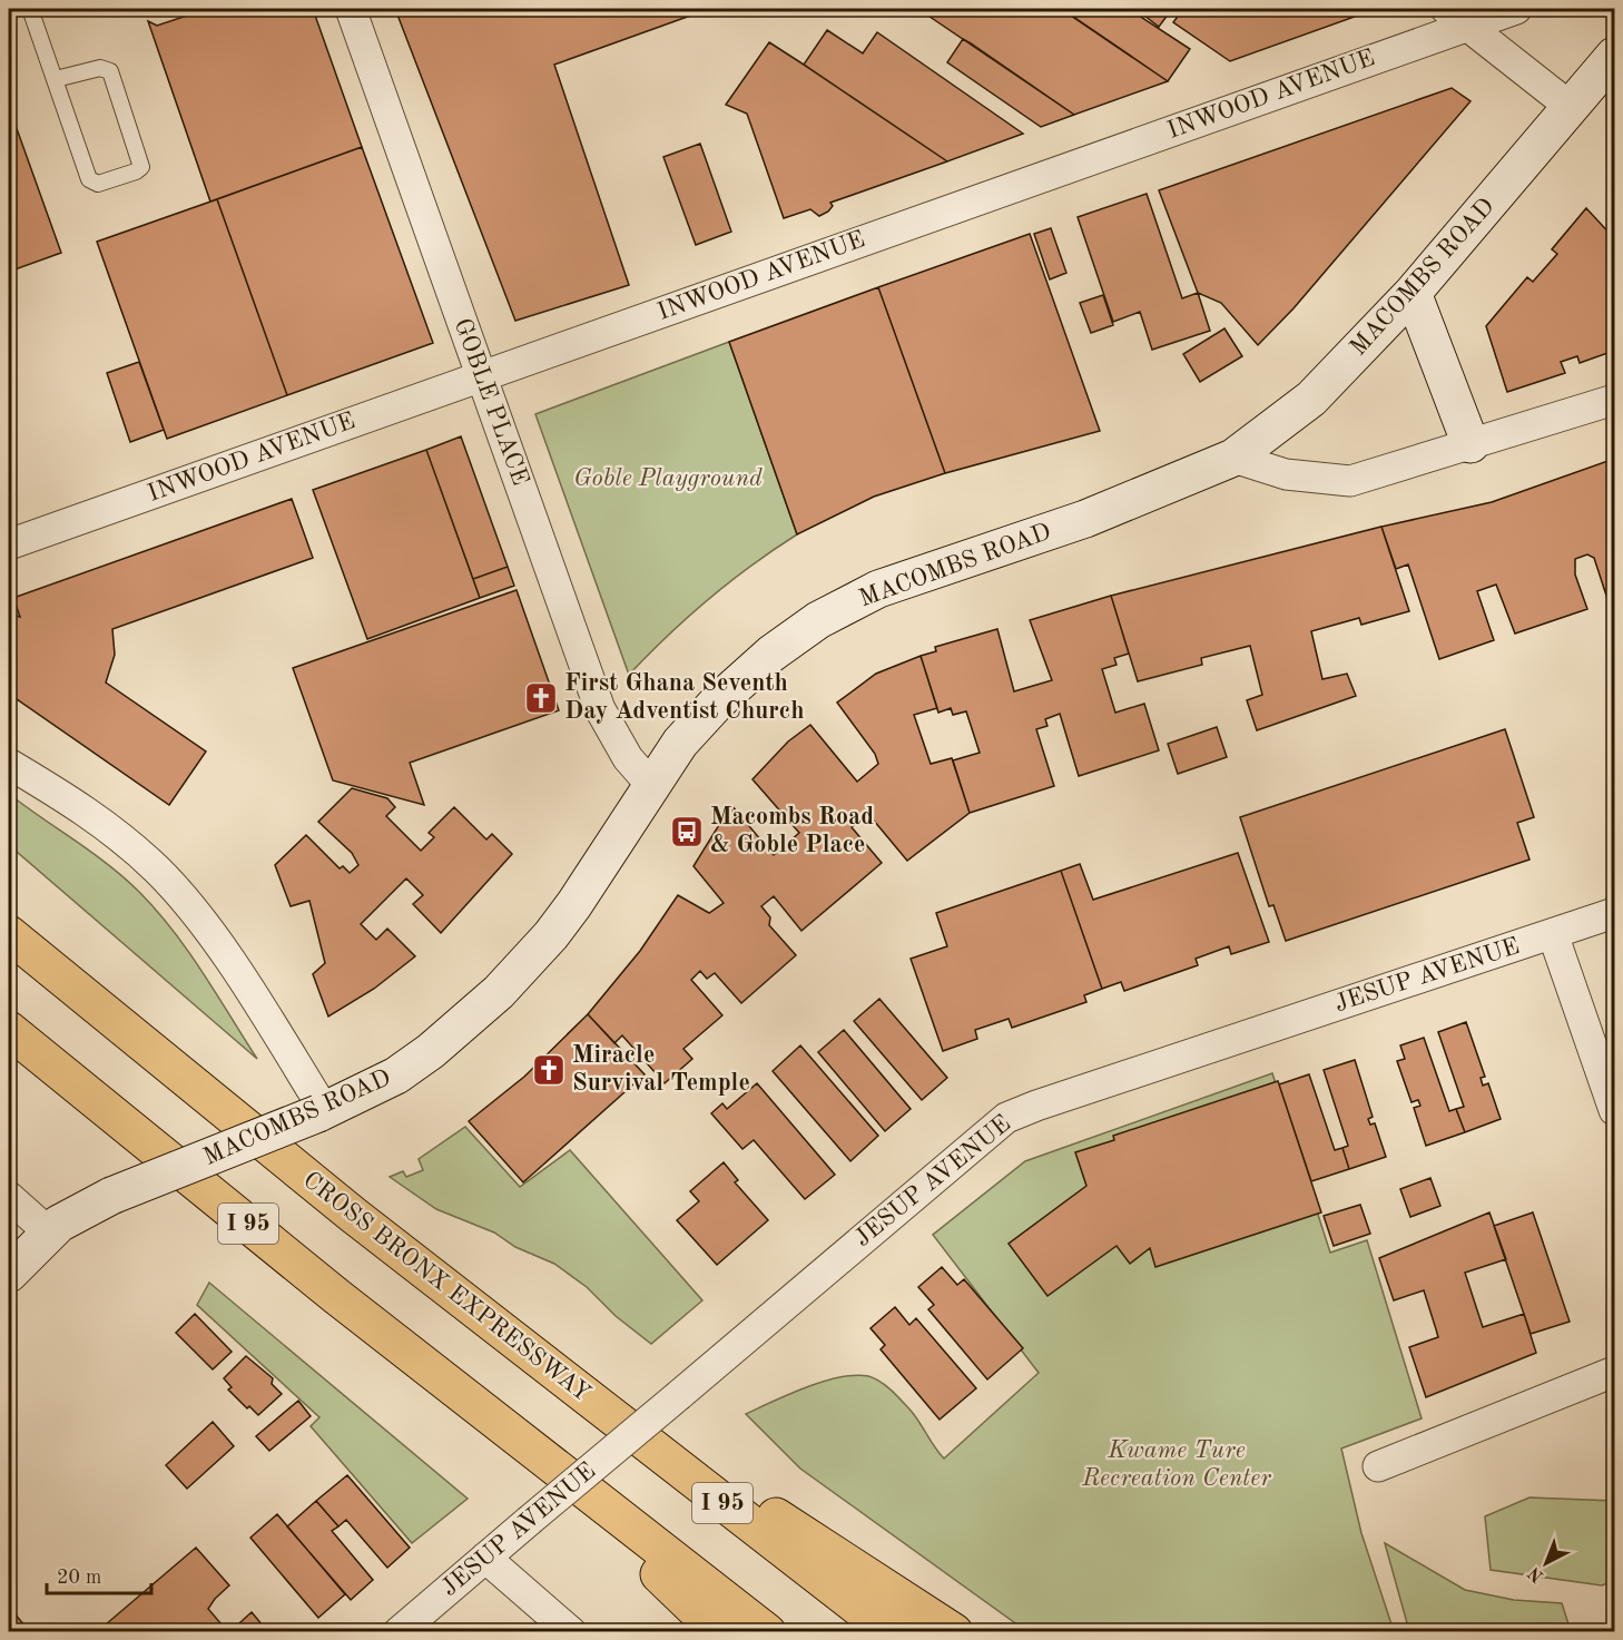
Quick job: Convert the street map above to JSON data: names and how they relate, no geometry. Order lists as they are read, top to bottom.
{
  "streets": {
    "highway": ["I 95", "CROSS BRONX EXPRESSWAY"],
    "street": [
      "INWOOD AVENUE",
      "MACOMBS ROAD",
      "GOBLE PLACE",
      "JESUP AVENUE"
    ]
  },
  "crossings": [
    ["INWOOD AVENUE", "GOBLE PLACE"],
    ["MACOMBS ROAD", "GOBLE PLACE"]
  ],
  "parks": ["Goble Playground", "Kwame Ture Recreation Center"],
  "places": {
    "church": ["First Ghana Seventh Day Adventist Church", "Miracle Survival Temple"],
    "bus stop": ["Macombs Road & Goble Place"]
  },
  "scale_bar": "20 m",
  "north": "bottom left"
}
